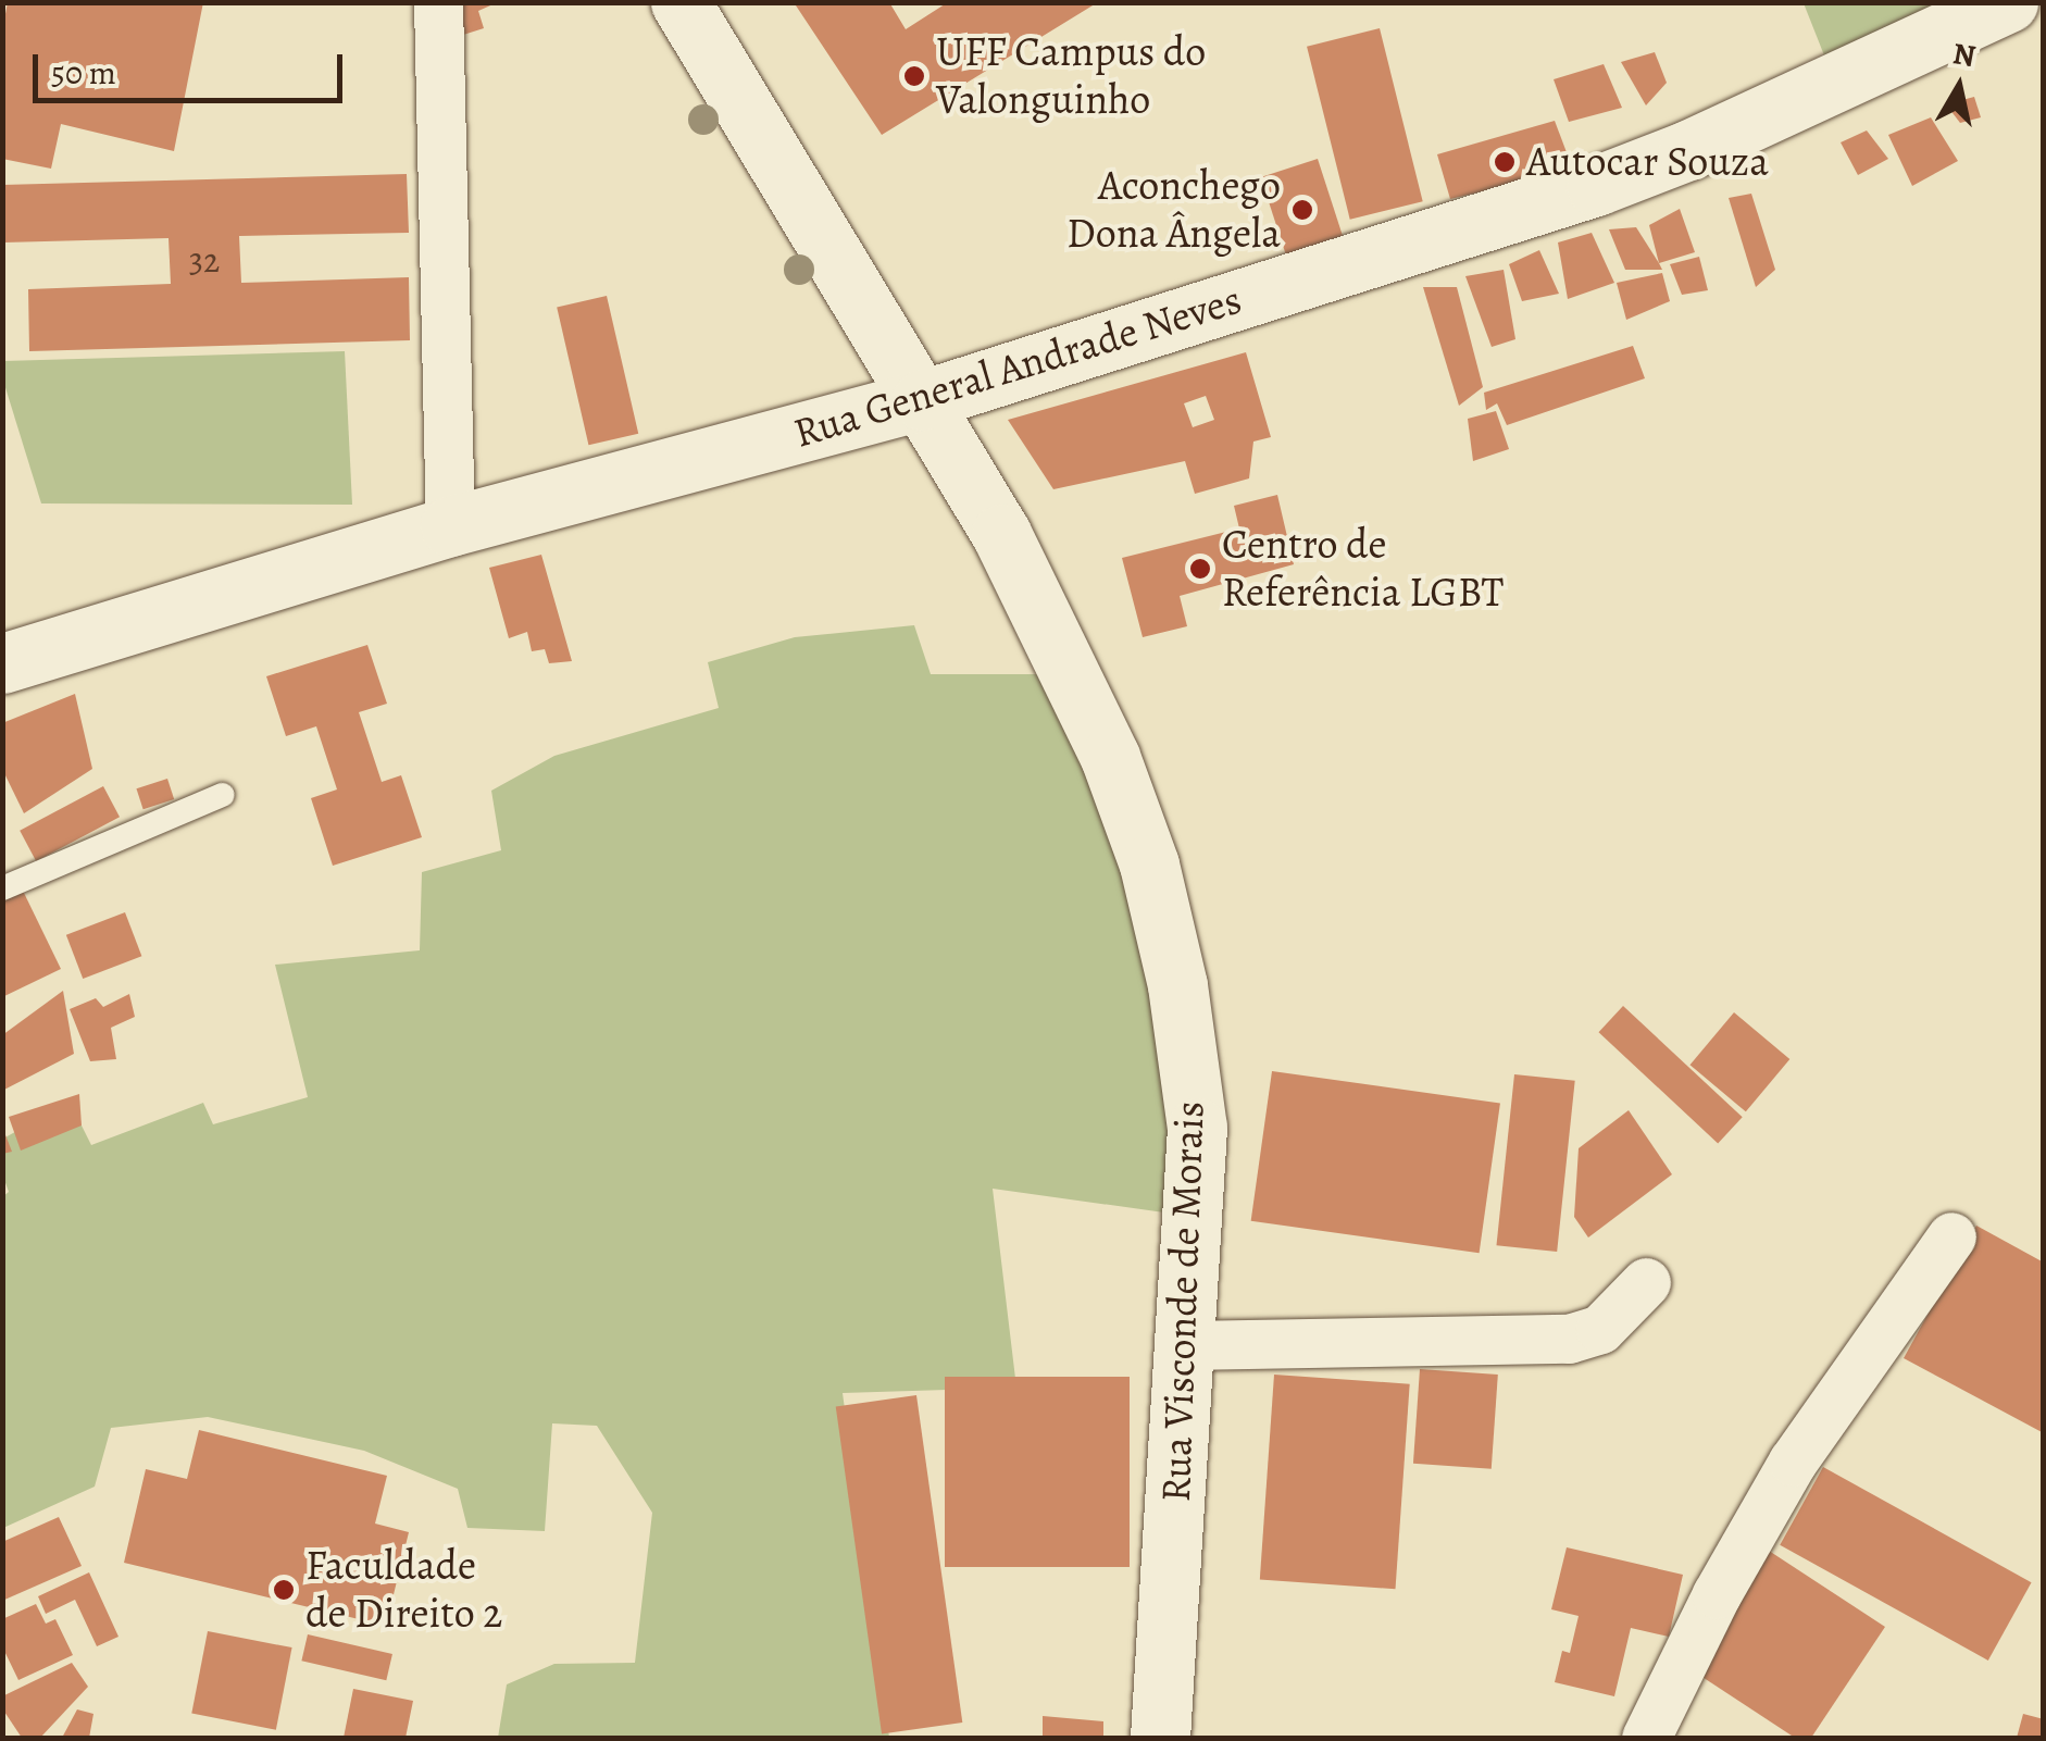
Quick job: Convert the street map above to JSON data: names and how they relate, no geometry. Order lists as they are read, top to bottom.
{
  "streets": {
    "street": ["Rua General Andrade Neves", "Rua Visconde de Morais"]
  },
  "crossings": [
    ["Rua General Andrade Neves", "Rua Visconde de Morais"]
  ],
  "places": [
    "UFF Campus do Valonguinho",
    "Autocar Souza",
    "Aconchego Dona Ângela",
    "Centro de Referência LGBT",
    "Faculdade de Direito 2"
  ],
  "house_numbers": ["32"],
  "scale_bar": "50 m",
  "north": "top"
}
